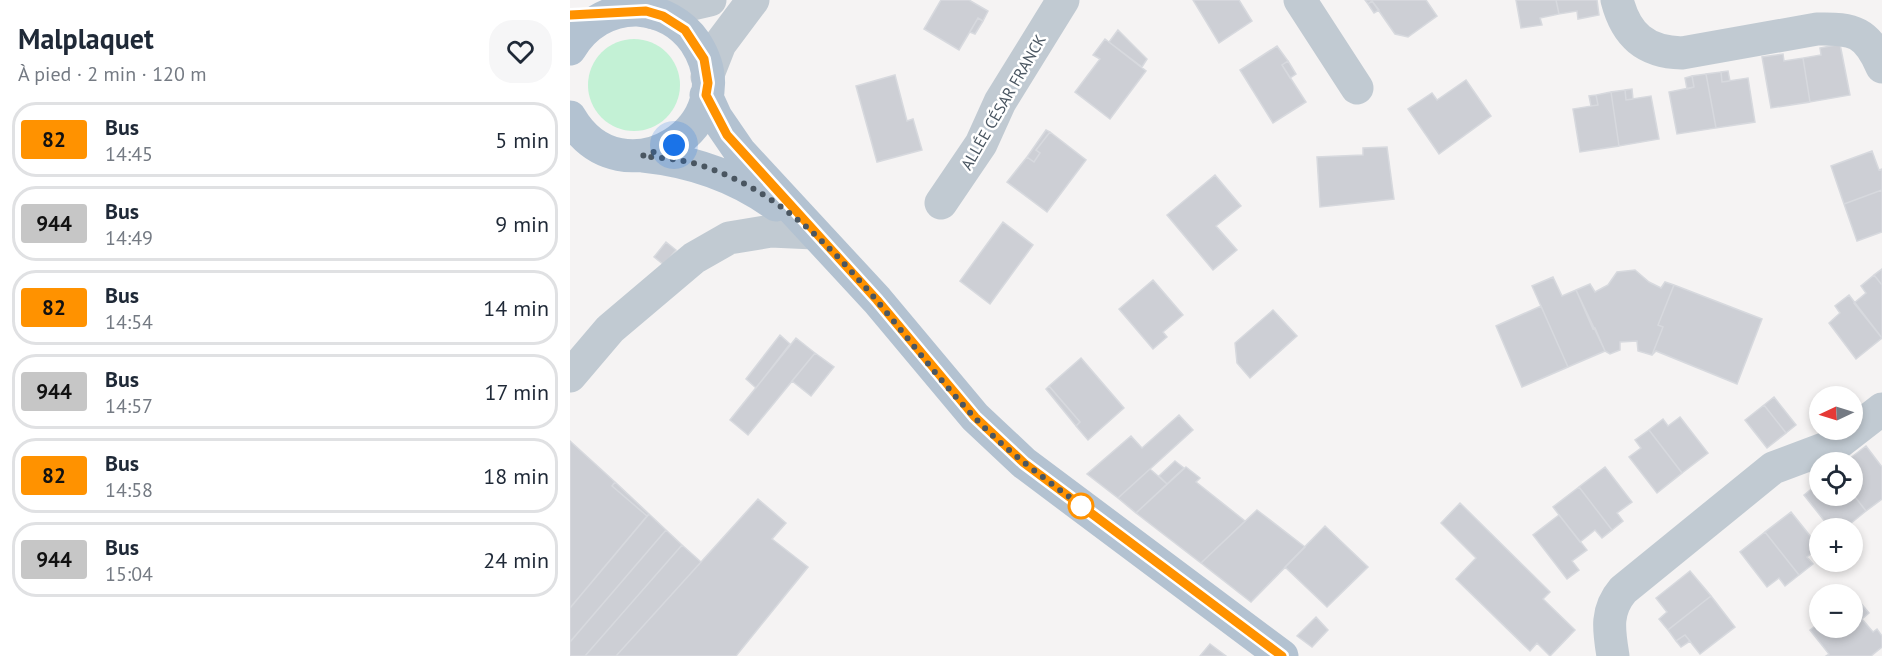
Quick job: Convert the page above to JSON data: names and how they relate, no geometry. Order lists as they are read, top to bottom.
{
  "streets": {
    "street": ["ALLÉE CÉSAR FRANCK"]
  },
  "lines": ["bus line 82"],
  "north": "left",
  "page": {
    "heading": ["Malplaquet", "À pied · 2 min · 120 m"],
    "list": [
      {
        "mark": "82",
        "name": "Bus",
        "note": "14:45",
        "value": "5 min"
      },
      {
        "mark": "944",
        "name": "Bus",
        "note": "14:49",
        "value": "9 min"
      },
      {
        "mark": "82",
        "name": "Bus",
        "note": "14:54",
        "value": "14 min"
      },
      {
        "mark": "944",
        "name": "Bus",
        "note": "14:57",
        "value": "17 min"
      },
      {
        "mark": "82",
        "name": "Bus",
        "note": "14:58",
        "value": "18 min"
      },
      {
        "mark": "944",
        "name": "Bus",
        "note": "15:04",
        "value": "24 min"
      }
    ],
    "map_buttons": ["+", "−"]
  }
}
